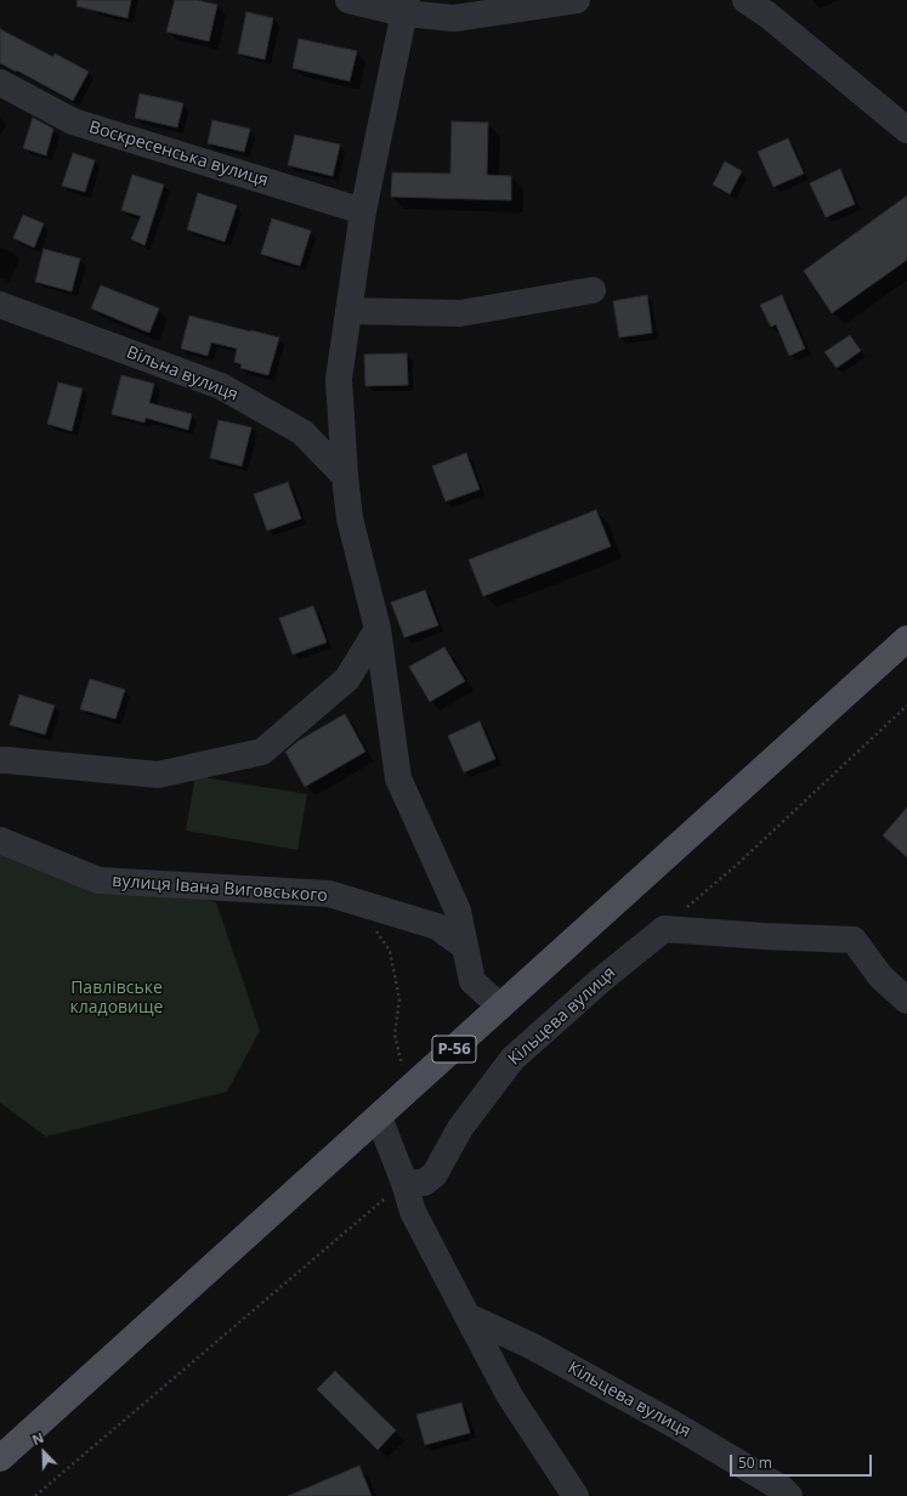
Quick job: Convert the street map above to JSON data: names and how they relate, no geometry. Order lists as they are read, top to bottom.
{
  "streets": {
    "main road": ["Р-56"],
    "street": [
      "Воскресенська вулиця",
      "Вільна вулиця",
      "вулиця Івана Виговського",
      "Кільцева вулиця"
    ]
  },
  "parks": ["Павлівське кладовище"],
  "scale_bar": "50 m",
  "north": "top left"
}
